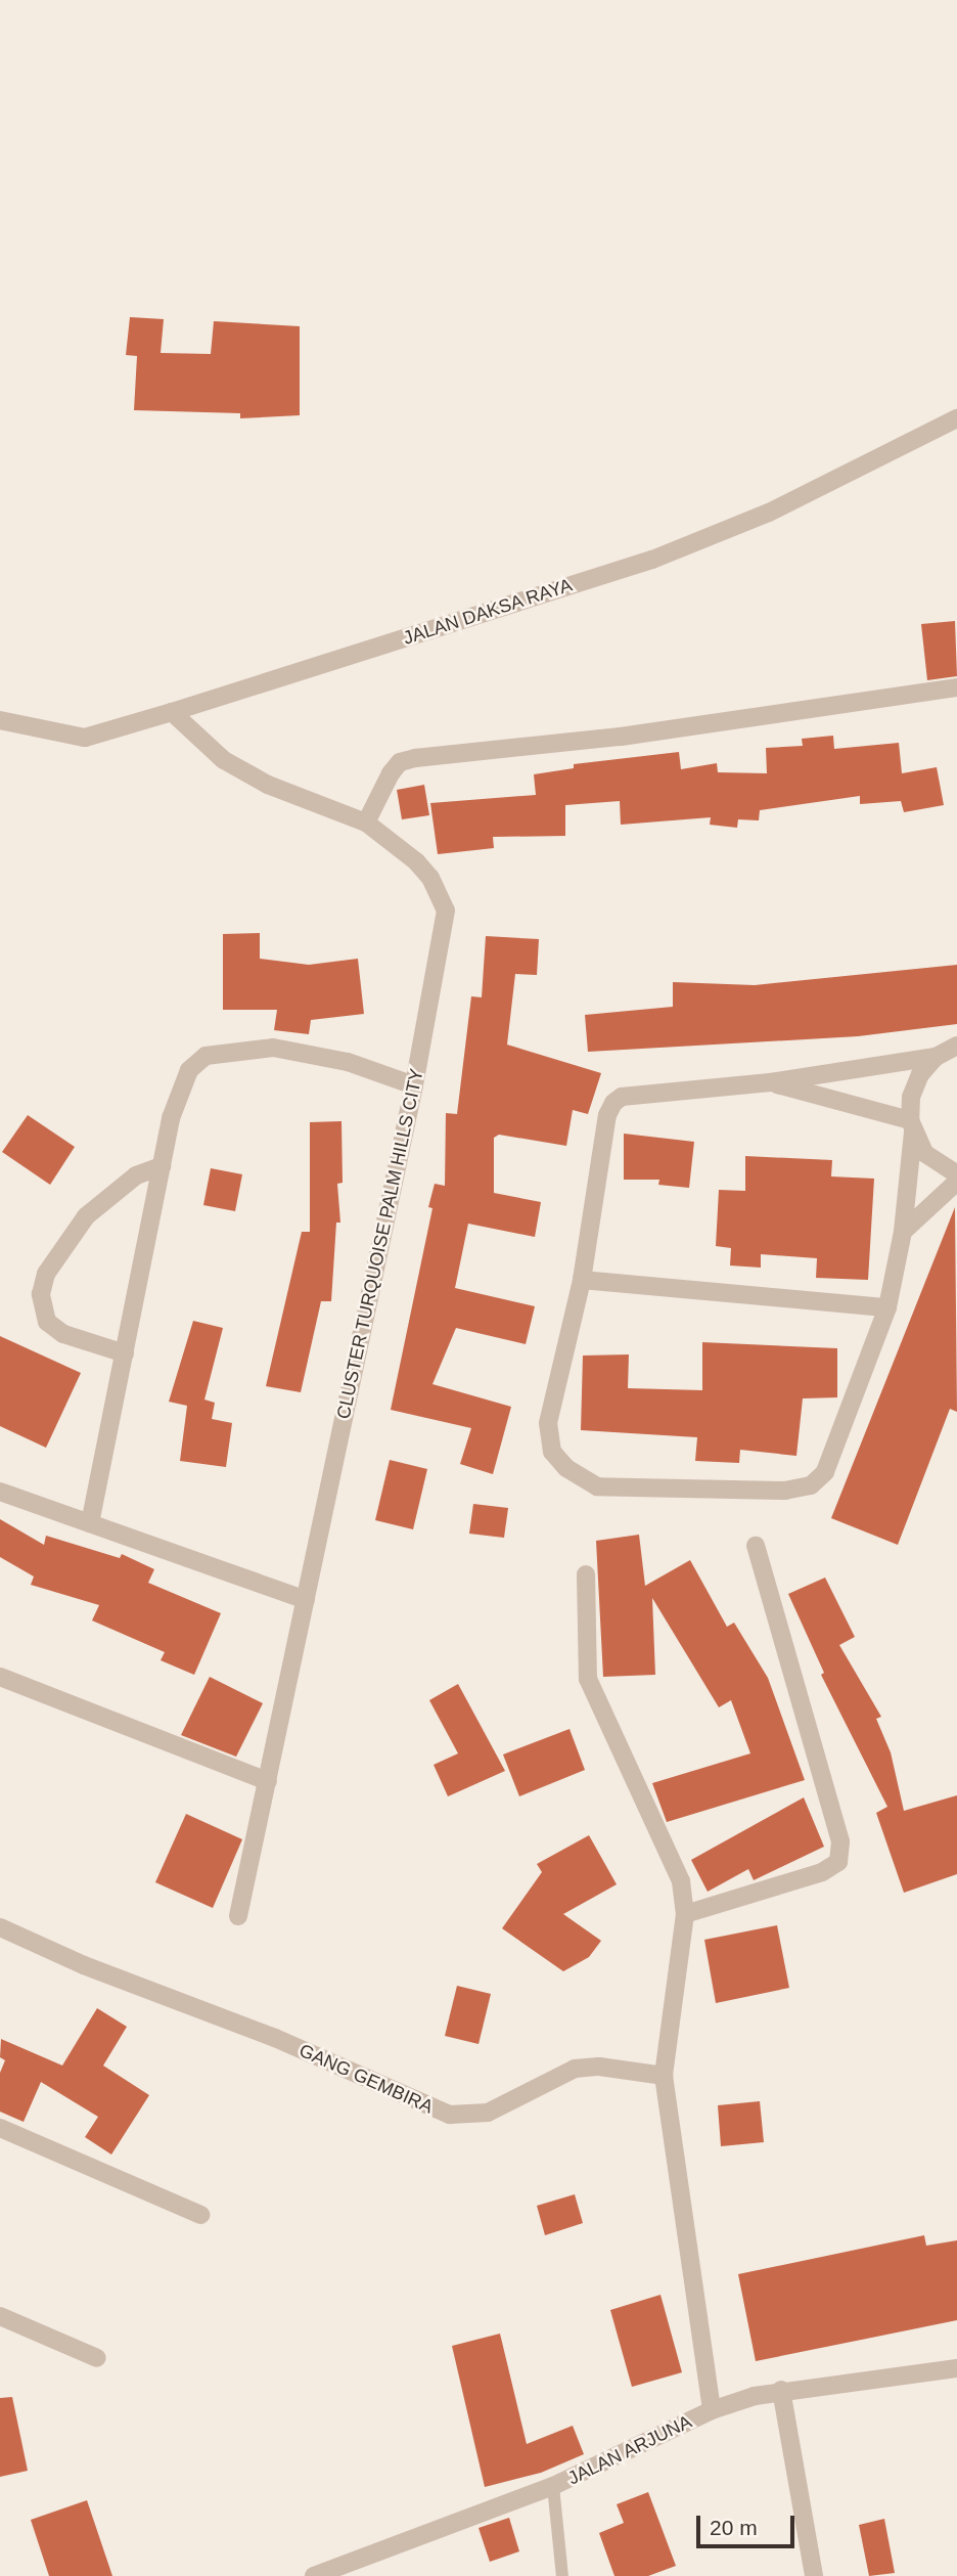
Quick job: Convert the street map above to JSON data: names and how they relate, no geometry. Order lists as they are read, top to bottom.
{
  "streets": {
    "street": [
      "JALAN DAKSA RAYA",
      "CLUSTER TURQUOISE PALM HILLS CITY",
      "GANG GEMBIRA",
      "JALAN ARJUNA"
    ]
  },
  "crossings": [
    ["JALAN DAKSA RAYA", "CLUSTER TURQUOISE PALM HILLS CITY"]
  ],
  "scale_bar": "20 m"
}
